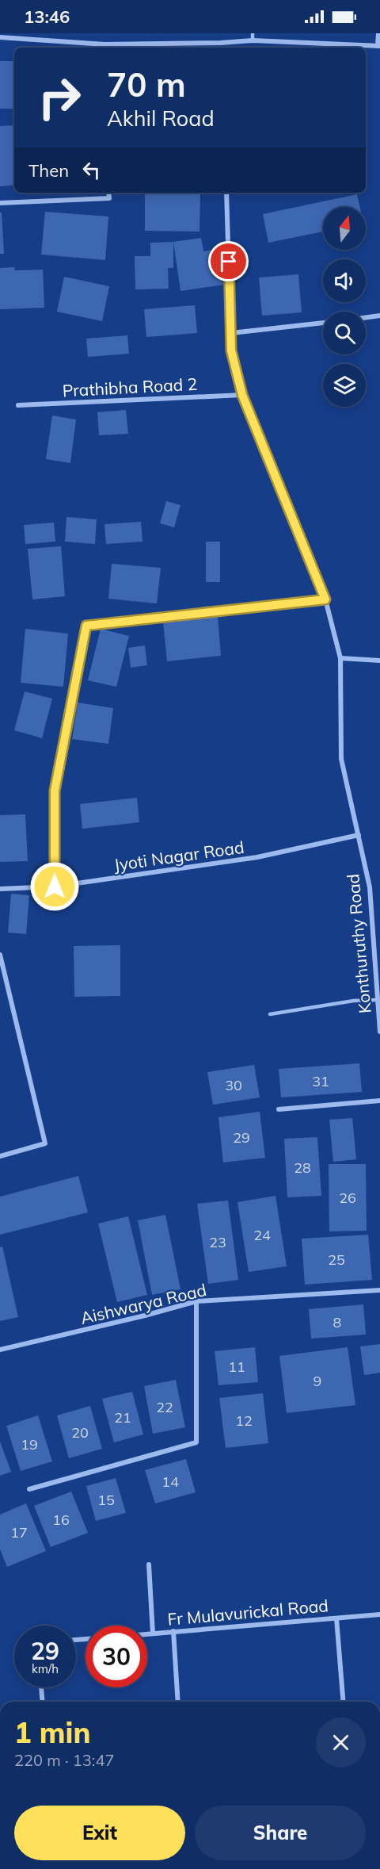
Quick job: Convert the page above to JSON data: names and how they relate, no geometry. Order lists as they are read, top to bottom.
{
  "streets": {
    "street": [
      "Prathibha Road 2",
      "Jyoti Nagar Road",
      "Konthuruthy Road",
      "Aishwarya Road",
      "Fr Mulavurickal Road"
    ]
  },
  "crossings": [
    ["Prathibha Road 2", "Konthuruthy Road"],
    ["Jyoti Nagar Road", "Konthuruthy Road"]
  ],
  "house_numbers": [
    "31",
    "30",
    "29",
    "28",
    "26",
    "24",
    "23",
    "25",
    "8",
    "11",
    "9",
    "22",
    "21",
    "12",
    "20",
    "19",
    "14",
    "15",
    "16",
    "17"
  ],
  "north": "top",
  "page": {
    "status": "13:46",
    "turn": ["70 m", "Akhil Road"],
    "then": "Then",
    "speed": "29 km/h",
    "limit": "30",
    "heading": ["1 min", "220 m · 13:47"],
    "buttons": ["Exit", "Share"]
  }
}
